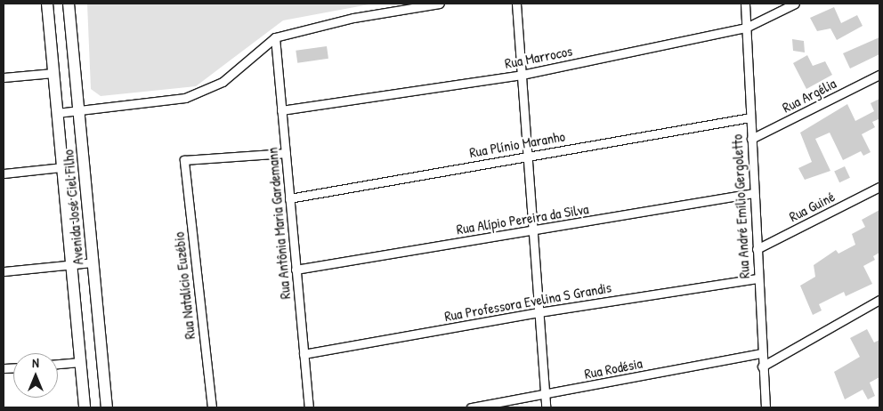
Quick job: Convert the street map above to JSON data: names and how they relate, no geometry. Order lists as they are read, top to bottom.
{
  "streets": {
    "street": [
      "Rua Marrocos",
      "Rua Argélia",
      "Rua Plínio Maranho",
      "Rua André Emílio Gergoletto",
      "Rua Guiné",
      "Avenida José Ciel Filho",
      "Rua Alípio Pereira da Silva",
      "Rua Antônia Maria Gardemann",
      "Rua Natalício Euzébio",
      "Rua Professora Evelina S Grandis",
      "Rua Rodésia"
    ]
  },
  "crossings": [
    ["Rua Marrocos", "Rua André Emílio Gergoletto"],
    ["Rua Marrocos", "Rua Antônia Maria Gardemann"],
    ["Rua Argélia", "Rua André Emílio Gergoletto"],
    ["Rua Plínio Maranho", "Rua André Emílio Gergoletto"],
    ["Rua Plínio Maranho", "Rua Antônia Maria Gardemann"],
    ["Rua André Emílio Gergoletto", "Rua Guiné"],
    ["Rua André Emílio Gergoletto", "Rua Alípio Pereira da Silva"],
    ["Rua André Emílio Gergoletto", "Rua Professora Evelina S Grandis"],
    ["Rua André Emílio Gergoletto", "Rua Rodésia"],
    ["Rua Alípio Pereira da Silva", "Rua Antônia Maria Gardemann"],
    ["Rua Antônia Maria Gardemann", "Rua Natalício Euzébio"],
    ["Rua Antônia Maria Gardemann", "Rua Professora Evelina S Grandis"]
  ],
  "north": "top"
}
